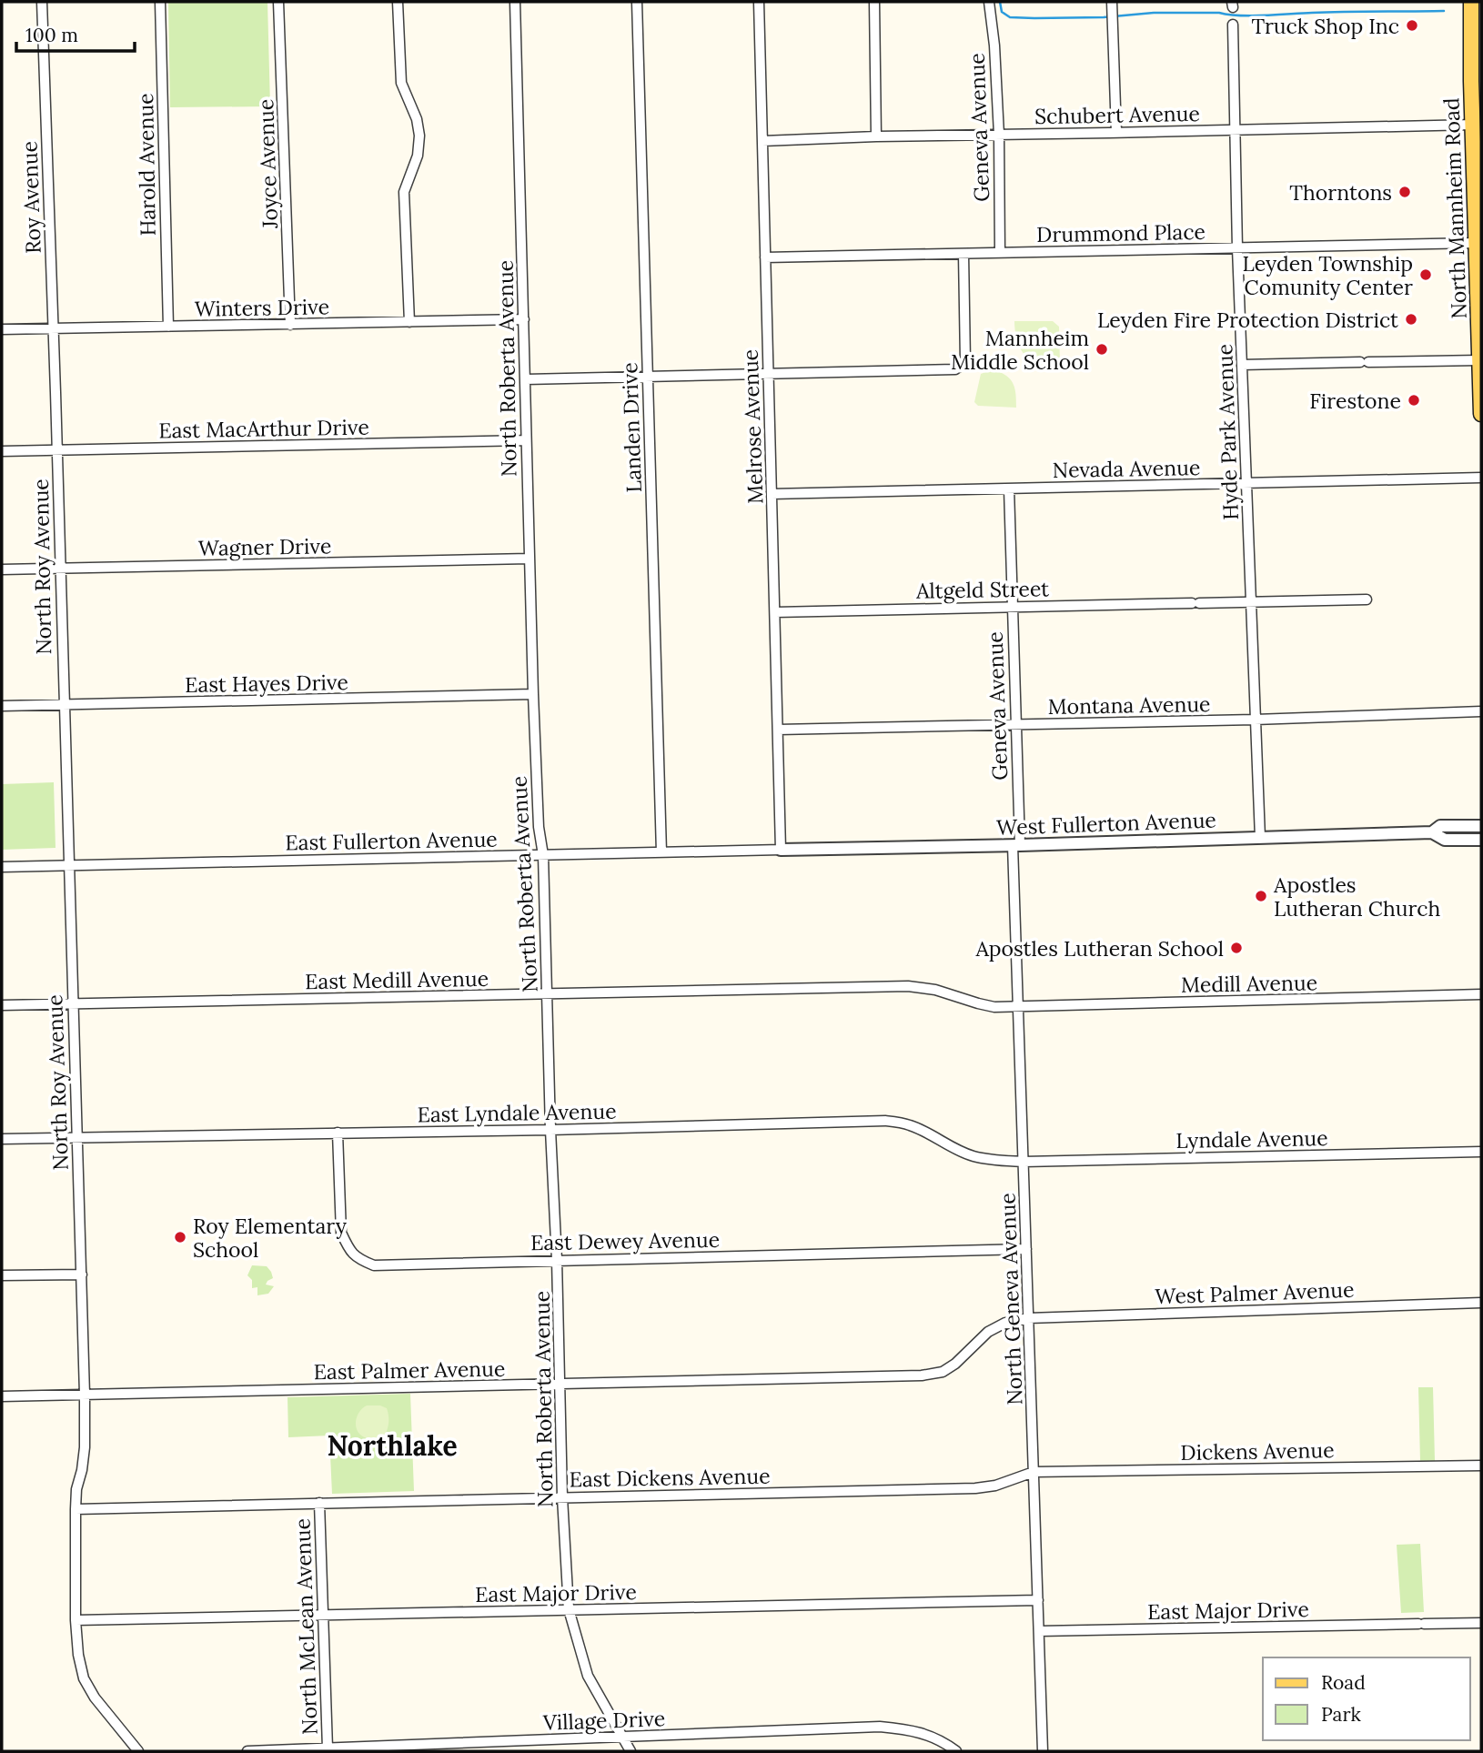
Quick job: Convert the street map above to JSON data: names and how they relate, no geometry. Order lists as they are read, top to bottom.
{
  "streets": {
    "main road": ["North Mannheim Road"],
    "street": [
      "Schubert Avenue",
      "Geneva Avenue",
      "Joyce Avenue",
      "Harold Avenue",
      "Roy Avenue",
      "Drummond Place",
      "Winters Drive",
      "North Roberta Avenue",
      "Melrose Avenue",
      "Landen Drive",
      "East MacArthur Drive",
      "Hyde Park Avenue",
      "Nevada Avenue",
      "Wagner Drive",
      "North Roy Avenue",
      "Altgeld Street",
      "East Hayes Drive",
      "Montana Avenue",
      "West Fullerton Avenue",
      "East Fullerton Avenue",
      "East Medill Avenue",
      "Medill Avenue",
      "East Lyndale Avenue",
      "Lyndale Avenue",
      "East Dewey Avenue",
      "West Palmer Avenue",
      "North Geneva Avenue",
      "East Palmer Avenue",
      "Dickens Avenue",
      "East Dickens Avenue",
      "East Major Drive",
      "North McLean Avenue",
      "Village Drive"
    ]
  },
  "crossings": [
    ["Schubert Avenue", "Geneva Avenue"],
    ["Schubert Avenue", "North Mannheim Road"],
    ["Schubert Avenue", "Melrose Avenue"],
    ["Schubert Avenue", "Hyde Park Avenue"],
    ["Geneva Avenue", "Drummond Place"],
    ["Geneva Avenue", "Nevada Avenue"],
    ["Geneva Avenue", "Altgeld Street"],
    ["Geneva Avenue", "Montana Avenue"],
    ["Geneva Avenue", "West Fullerton Avenue"],
    ["Geneva Avenue", "North Geneva Avenue"],
    ["Joyce Avenue", "Winters Drive"],
    ["Harold Avenue", "Winters Drive"],
    ["Roy Avenue", "Winters Drive"],
    ["Roy Avenue", "North Roy Avenue"],
    ["North Mannheim Road", "Drummond Place"],
    ["Drummond Place", "Melrose Avenue"],
    ["Drummond Place", "Hyde Park Avenue"],
    ["Winters Drive", "North Roberta Avenue"],
    ["North Roberta Avenue", "East MacArthur Drive"],
    ["North Roberta Avenue", "Wagner Drive"],
    ["North Roberta Avenue", "East Hayes Drive"],
    ["North Roberta Avenue", "East Fullerton Avenue"],
    ["North Roberta Avenue", "East Medill Avenue"],
    ["North Roberta Avenue", "East Lyndale Avenue"],
    ["North Roberta Avenue", "East Dewey Avenue"],
    ["North Roberta Avenue", "East Palmer Avenue"],
    ["North Roberta Avenue", "East Dickens Avenue"],
    ["North Roberta Avenue", "East Major Drive"],
    ["North Roberta Avenue", "Village Drive"],
    ["Melrose Avenue", "Nevada Avenue"],
    ["Melrose Avenue", "Altgeld Street"],
    ["Melrose Avenue", "Montana Avenue"],
    ["Melrose Avenue", "West Fullerton Avenue"],
    ["Melrose Avenue", "East Fullerton Avenue"],
    ["Landen Drive", "East Fullerton Avenue"],
    ["East MacArthur Drive", "North Roy Avenue"],
    ["Hyde Park Avenue", "Nevada Avenue"],
    ["Hyde Park Avenue", "Altgeld Street"],
    ["Hyde Park Avenue", "Montana Avenue"],
    ["Hyde Park Avenue", "West Fullerton Avenue"],
    ["Wagner Drive", "North Roy Avenue"],
    ["North Roy Avenue", "East Hayes Drive"],
    ["North Roy Avenue", "East Fullerton Avenue"],
    ["North Roy Avenue", "East Medill Avenue"],
    ["North Roy Avenue", "East Lyndale Avenue"],
    ["North Roy Avenue", "East Palmer Avenue"],
    ["North Roy Avenue", "East Dickens Avenue"],
    ["North Roy Avenue", "East Major Drive"],
    ["West Fullerton Avenue", "East Fullerton Avenue"],
    ["West Fullerton Avenue", "North Geneva Avenue"],
    ["East Medill Avenue", "Medill Avenue"],
    ["East Medill Avenue", "North Geneva Avenue"],
    ["Medill Avenue", "North Geneva Avenue"],
    ["East Lyndale Avenue", "Lyndale Avenue"],
    ["East Lyndale Avenue", "East Dewey Avenue"],
    ["East Lyndale Avenue", "North Geneva Avenue"],
    ["Lyndale Avenue", "North Geneva Avenue"],
    ["East Dewey Avenue", "North Geneva Avenue"],
    ["West Palmer Avenue", "North Geneva Avenue"],
    ["West Palmer Avenue", "East Palmer Avenue"],
    ["North Geneva Avenue", "East Palmer Avenue"],
    ["North Geneva Avenue", "Dickens Avenue"],
    ["North Geneva Avenue", "East Dickens Avenue"],
    ["North Geneva Avenue", "East Major Drive"],
    ["Dickens Avenue", "East Dickens Avenue"],
    ["East Dickens Avenue", "North McLean Avenue"],
    ["East Major Drive", "North McLean Avenue"],
    ["North McLean Avenue", "Village Drive"]
  ],
  "districts": ["Northlake"],
  "places": [
    "Truck Shop Inc",
    "Thorntons",
    "Leyden Township Comunity Center",
    "Leyden Fire Protection District",
    "Mannheim Middle School",
    "Firestone",
    "Apostles Lutheran Church",
    "Apostles Lutheran School",
    "Roy Elementary School"
  ],
  "legend": ["Road", "Park"],
  "scale_bar": "100 m"
}
